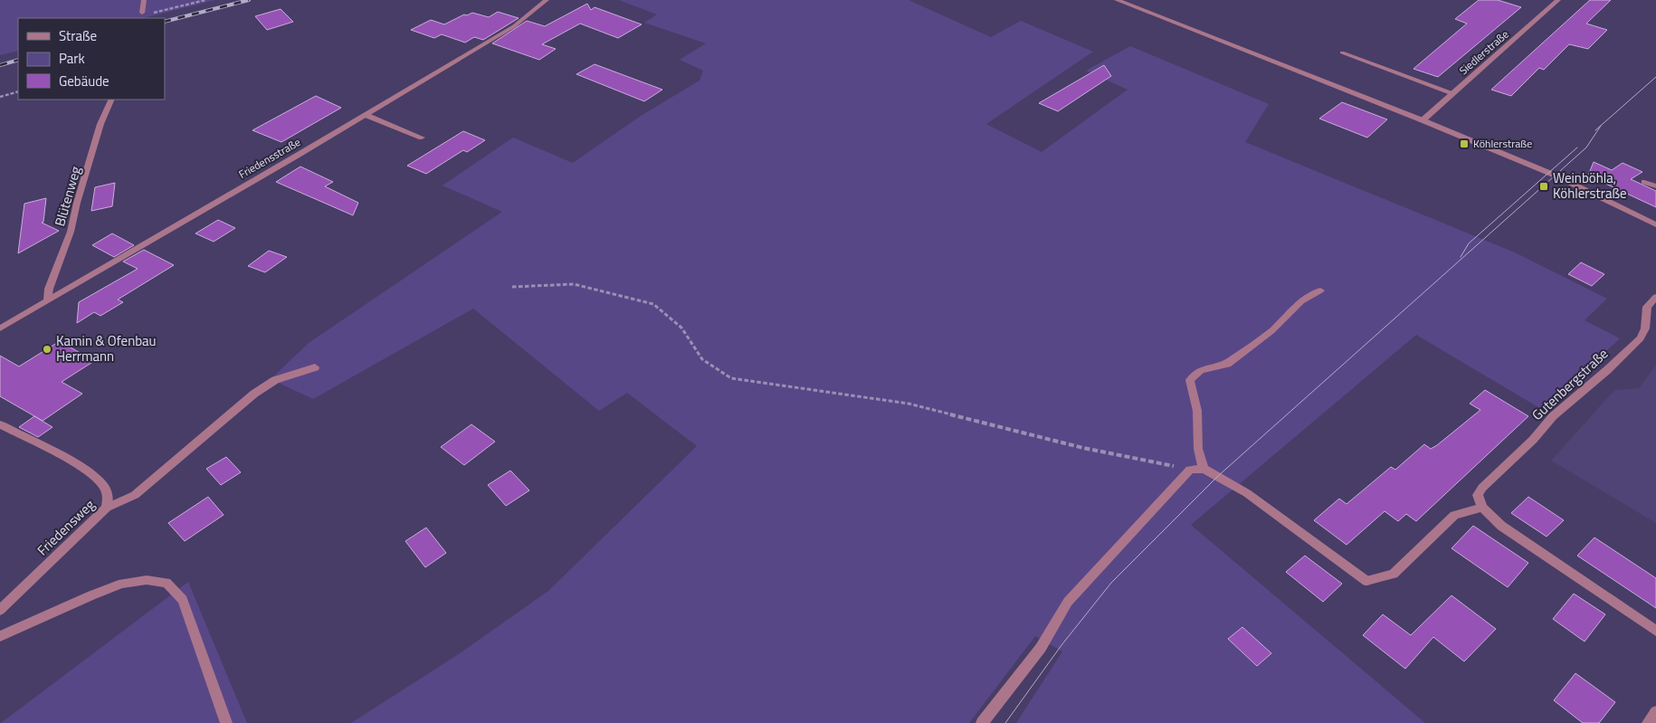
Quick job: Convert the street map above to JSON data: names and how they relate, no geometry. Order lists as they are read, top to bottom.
{
  "streets": {
    "street": [
      "Siedlerstraße",
      "Friedensstraße",
      "Blütenweg",
      "Gutenbergstraße",
      "Friedensweg"
    ]
  },
  "crossings": [
    ["Friedensstraße", "Blütenweg"]
  ],
  "places": {
    "transit": ["Köhlerstraße", "Weinböhla, Köhlerstraße"],
    "other": ["Kamin & Ofenbau Herrmann"]
  },
  "legend": ["Straße", "Park", "Gebäude"]
}
